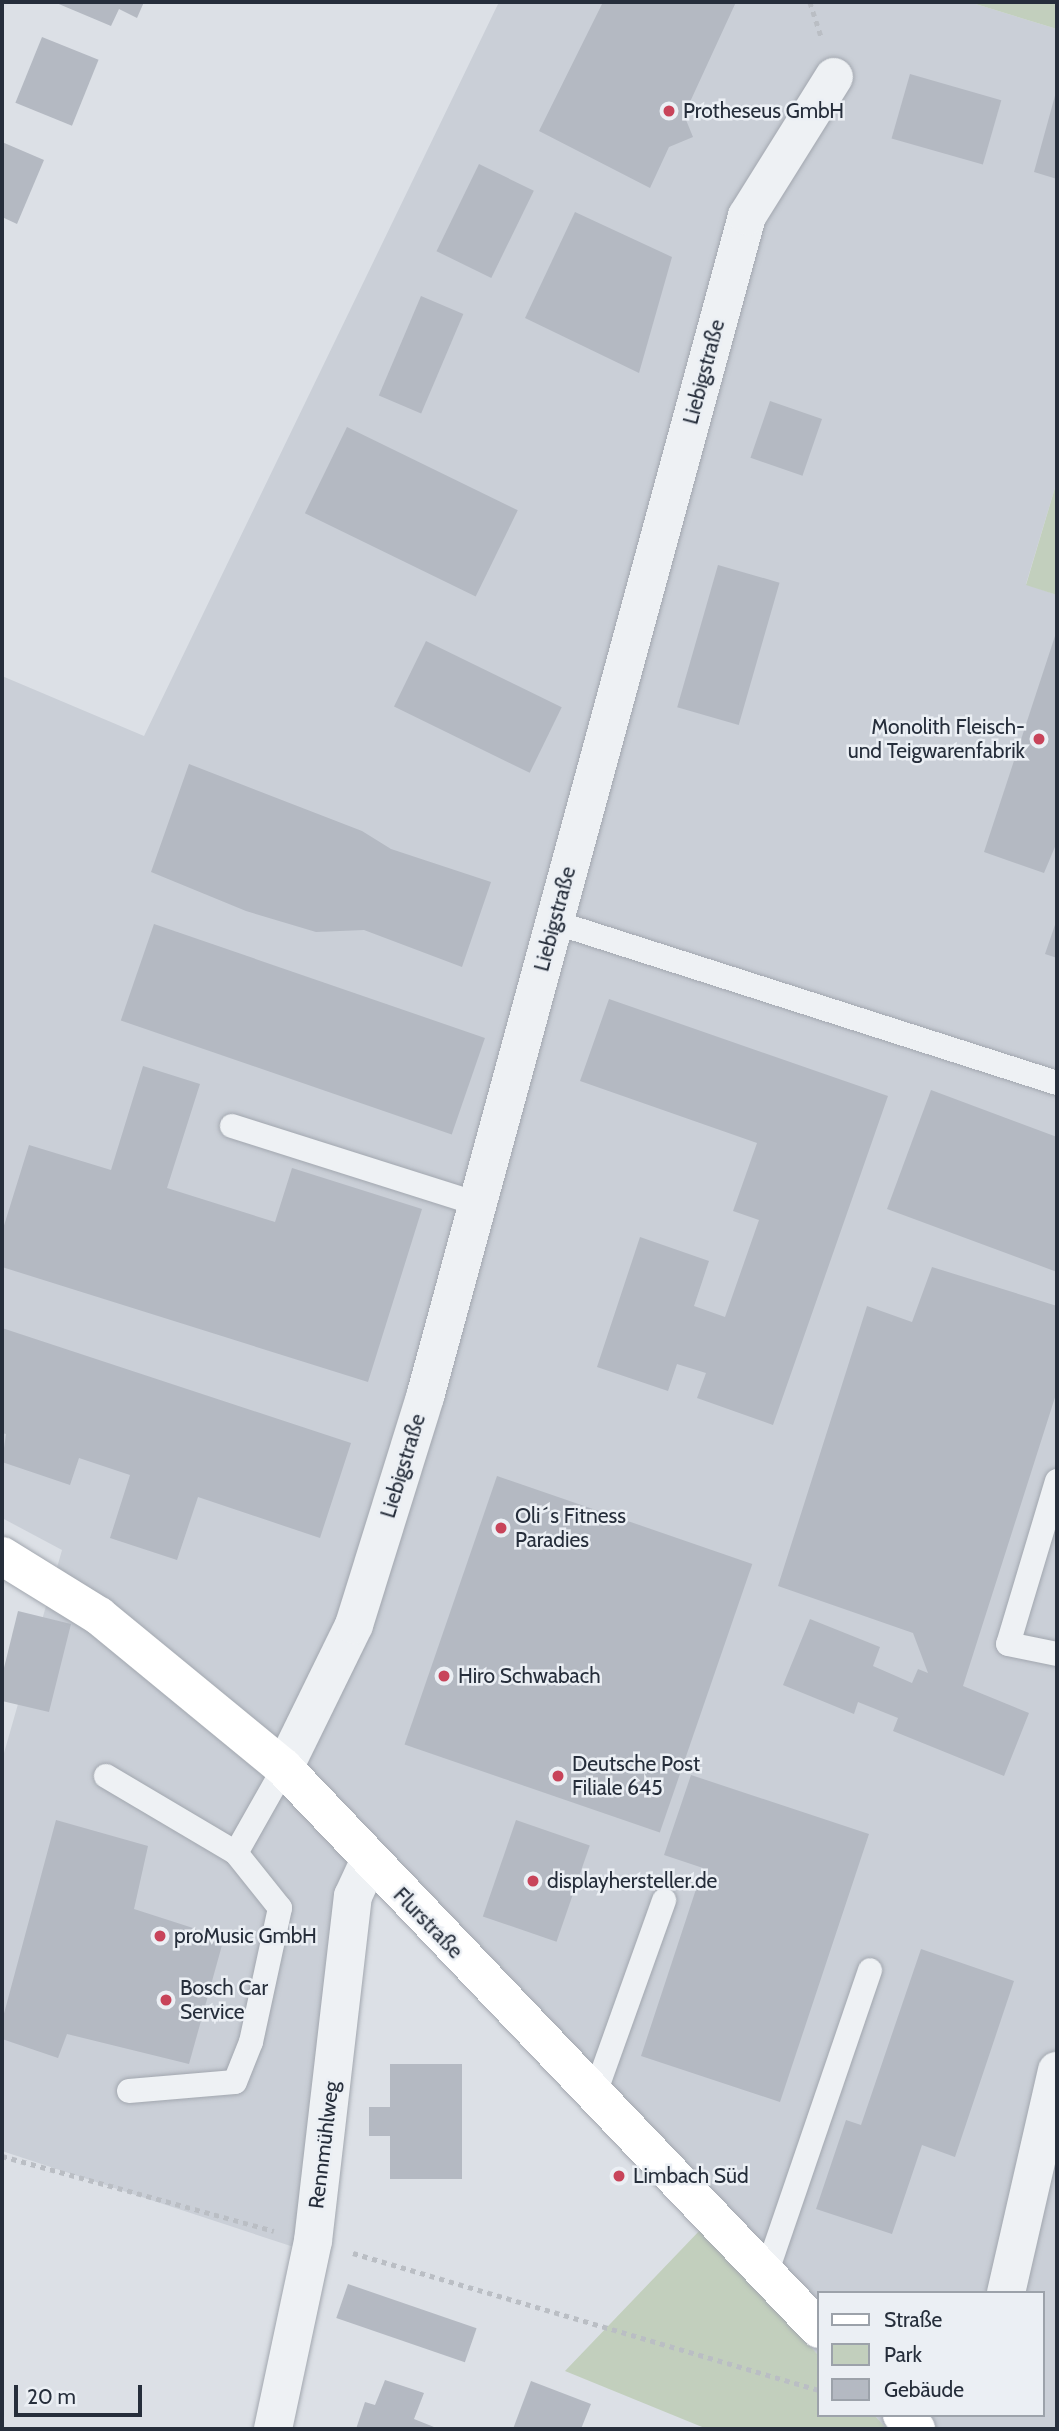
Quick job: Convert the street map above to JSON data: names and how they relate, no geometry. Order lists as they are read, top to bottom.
{
  "streets": {
    "street": ["Liebigstraße", "Flurstraße", "Rennmühlweg"]
  },
  "crossings": [
    ["Liebigstraße", "Flurstraße"],
    ["Flurstraße", "Rennmühlweg"]
  ],
  "places": [
    "Protheseus GmbH",
    "Monolith Fleisch- und Teigwarenfabrik",
    "Oli´s Fitness Paradies",
    "Hiro Schwabach",
    "Deutsche Post Filiale 645",
    "displayhersteller.de",
    "proMusic GmbH",
    "Bosch Car Service",
    "Limbach Süd"
  ],
  "legend": ["Straße", "Park", "Gebäude"],
  "scale_bar": "20 m"
}
